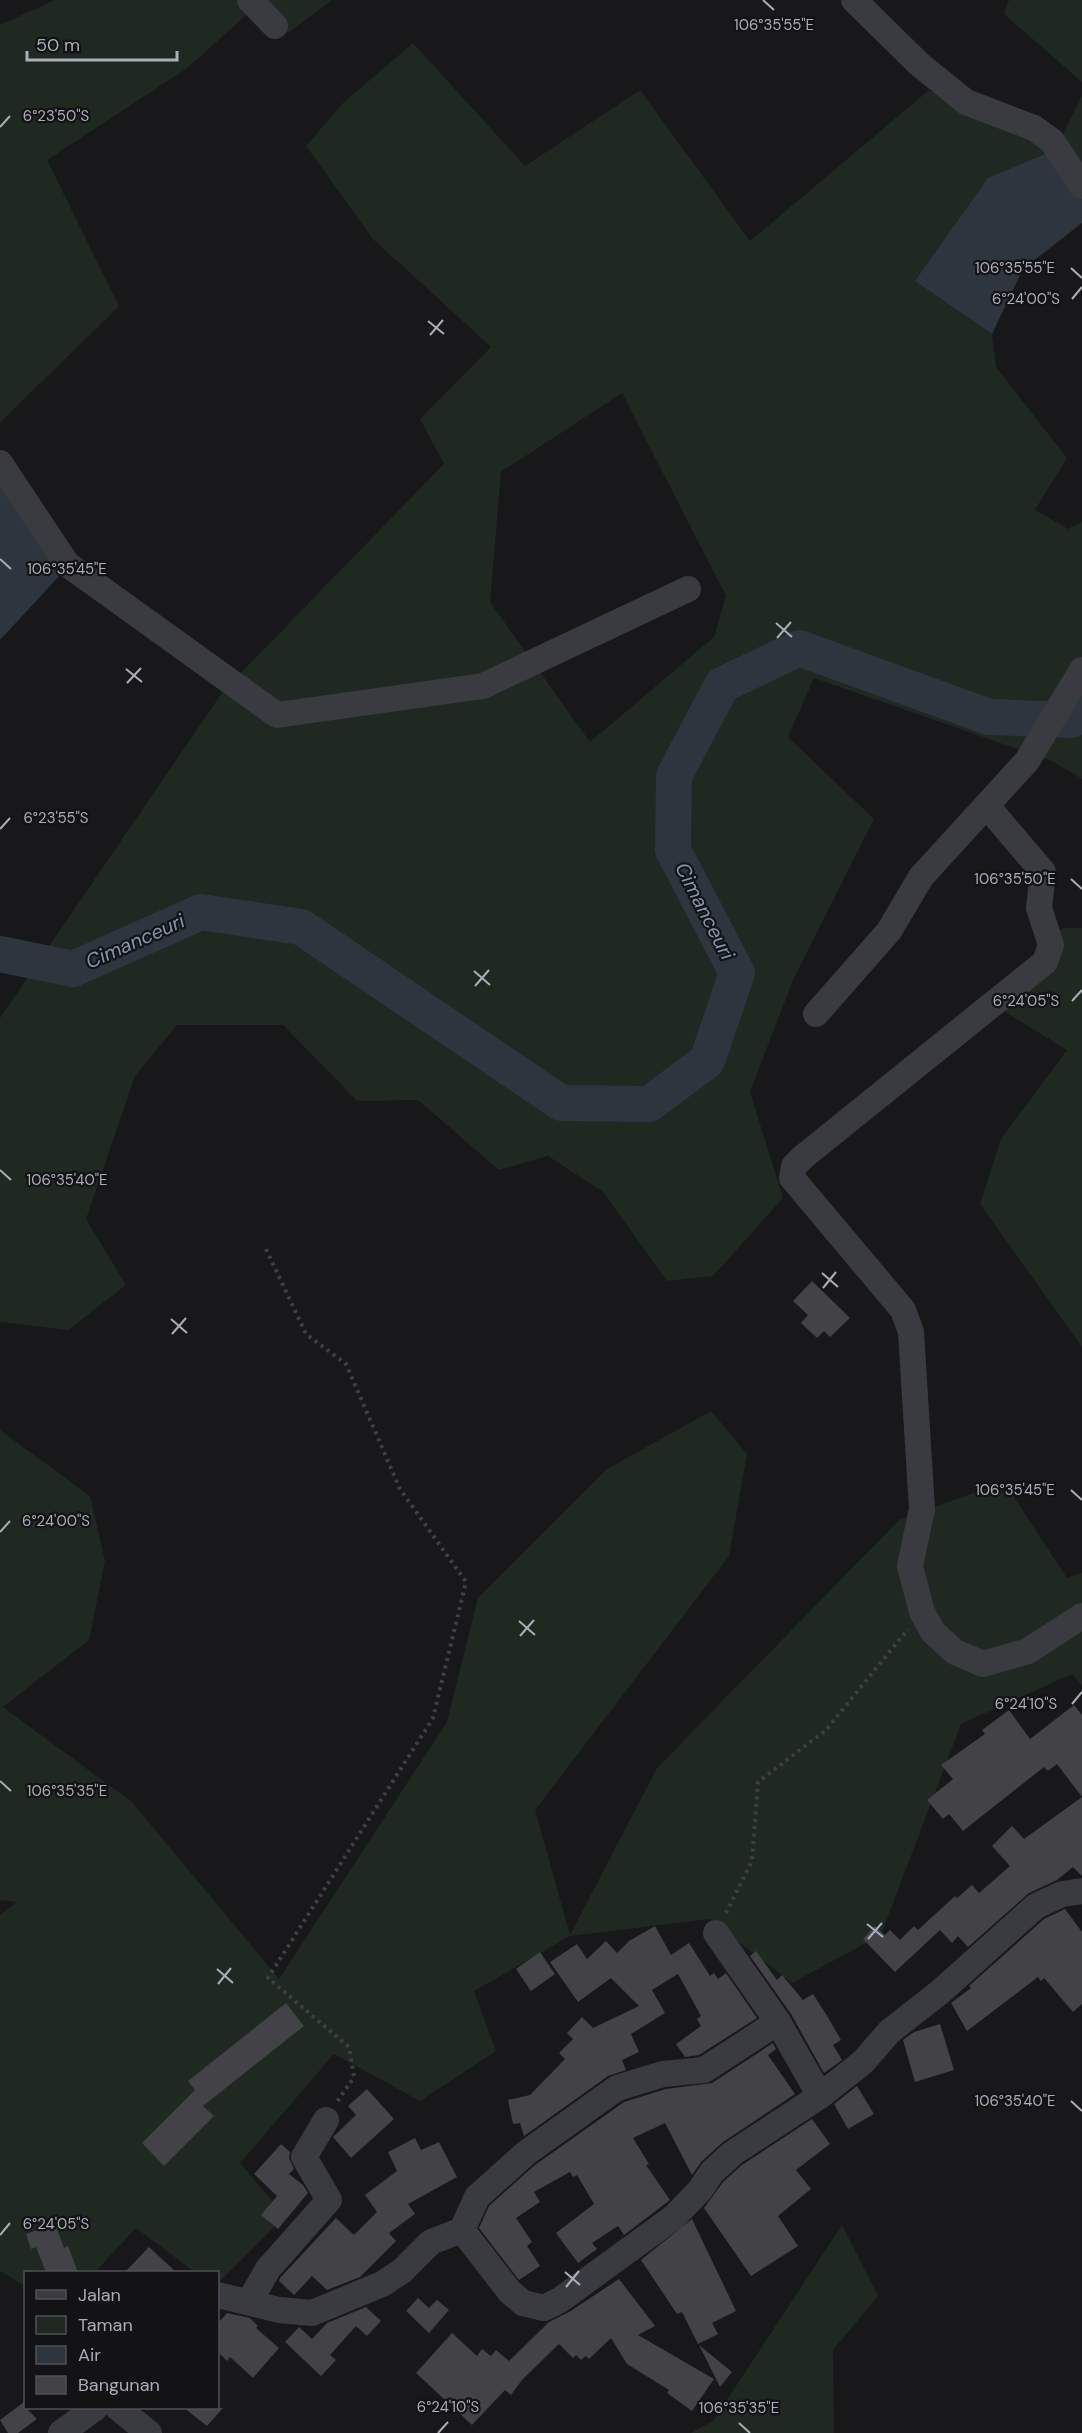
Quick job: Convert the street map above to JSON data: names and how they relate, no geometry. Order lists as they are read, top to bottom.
{
  "water": ["Cimanceuri"],
  "legend": [
    "Jalan",
    "Taman",
    "Air",
    "Bangunan"
  ],
  "scale_bar": "50 m",
  "coordinates": [
    "106°35'55\"E",
    "6°23'50\"S",
    "6°24'00\"S",
    "106°35'45\"E",
    "6°23'55\"S",
    "106°35'50\"E",
    "6°24'05\"S",
    "106°35'40\"E",
    "6°24'10\"S",
    "106°35'35\"E"
  ]
}
